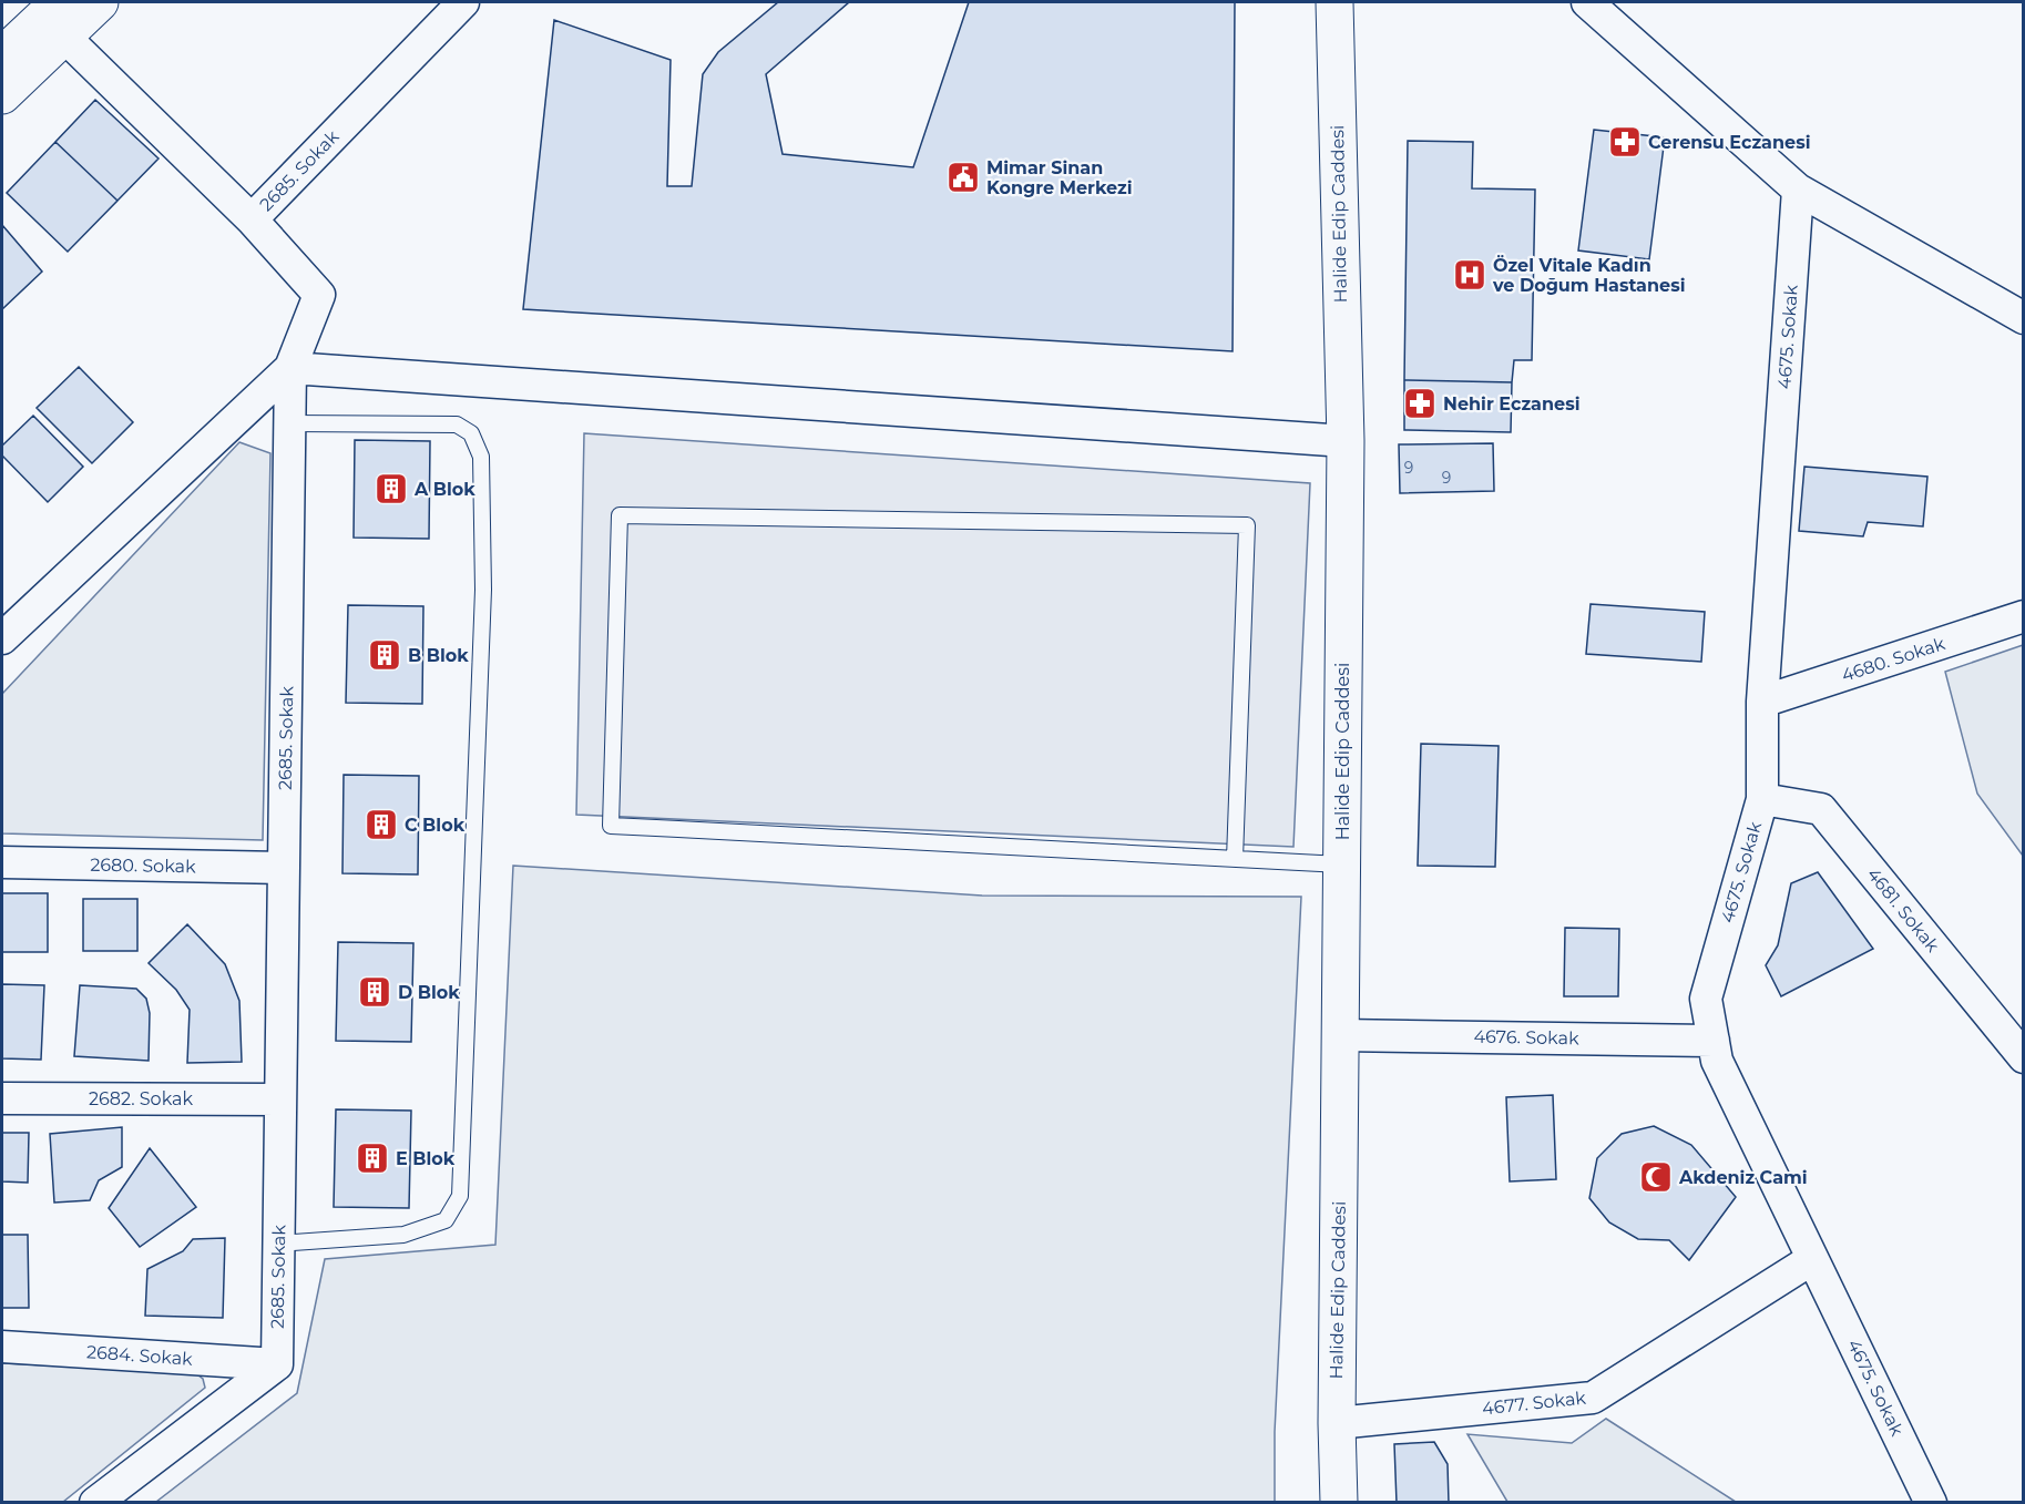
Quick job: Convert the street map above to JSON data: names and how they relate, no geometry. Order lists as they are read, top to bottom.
{
  "streets": {
    "street": [
      "2685. Sokak",
      "Halide Edip Caddesi",
      "4675. Sokak",
      "4680. Sokak",
      "2680. Sokak",
      "4681. Sokak",
      "4676. Sokak",
      "2682. Sokak",
      "2684. Sokak",
      "4677. Sokak"
    ]
  },
  "crossings": [
    ["2685. Sokak", "2680. Sokak"],
    ["2685. Sokak", "2682. Sokak"],
    ["2685. Sokak", "2684. Sokak"],
    ["Halide Edip Caddesi", "4676. Sokak"],
    ["Halide Edip Caddesi", "4677. Sokak"],
    ["4675. Sokak", "4680. Sokak"],
    ["4675. Sokak", "4681. Sokak"],
    ["4675. Sokak", "4676. Sokak"],
    ["4675. Sokak", "4677. Sokak"]
  ],
  "places": {
    "pharmacy": ["Cerensu Eczanesi", "Nehir Eczanesi"],
    "public building": ["Mimar Sinan Kongre Merkezi"],
    "hospital": ["Özel Vitale Kadın ve Doğum Hastanesi"],
    "building": [
      "A Blok",
      "B Blok",
      "C Blok",
      "D Blok",
      "E Blok"
    ],
    "mosque": ["Akdeniz Cami"]
  },
  "house_numbers": ["9", "9"]
}
